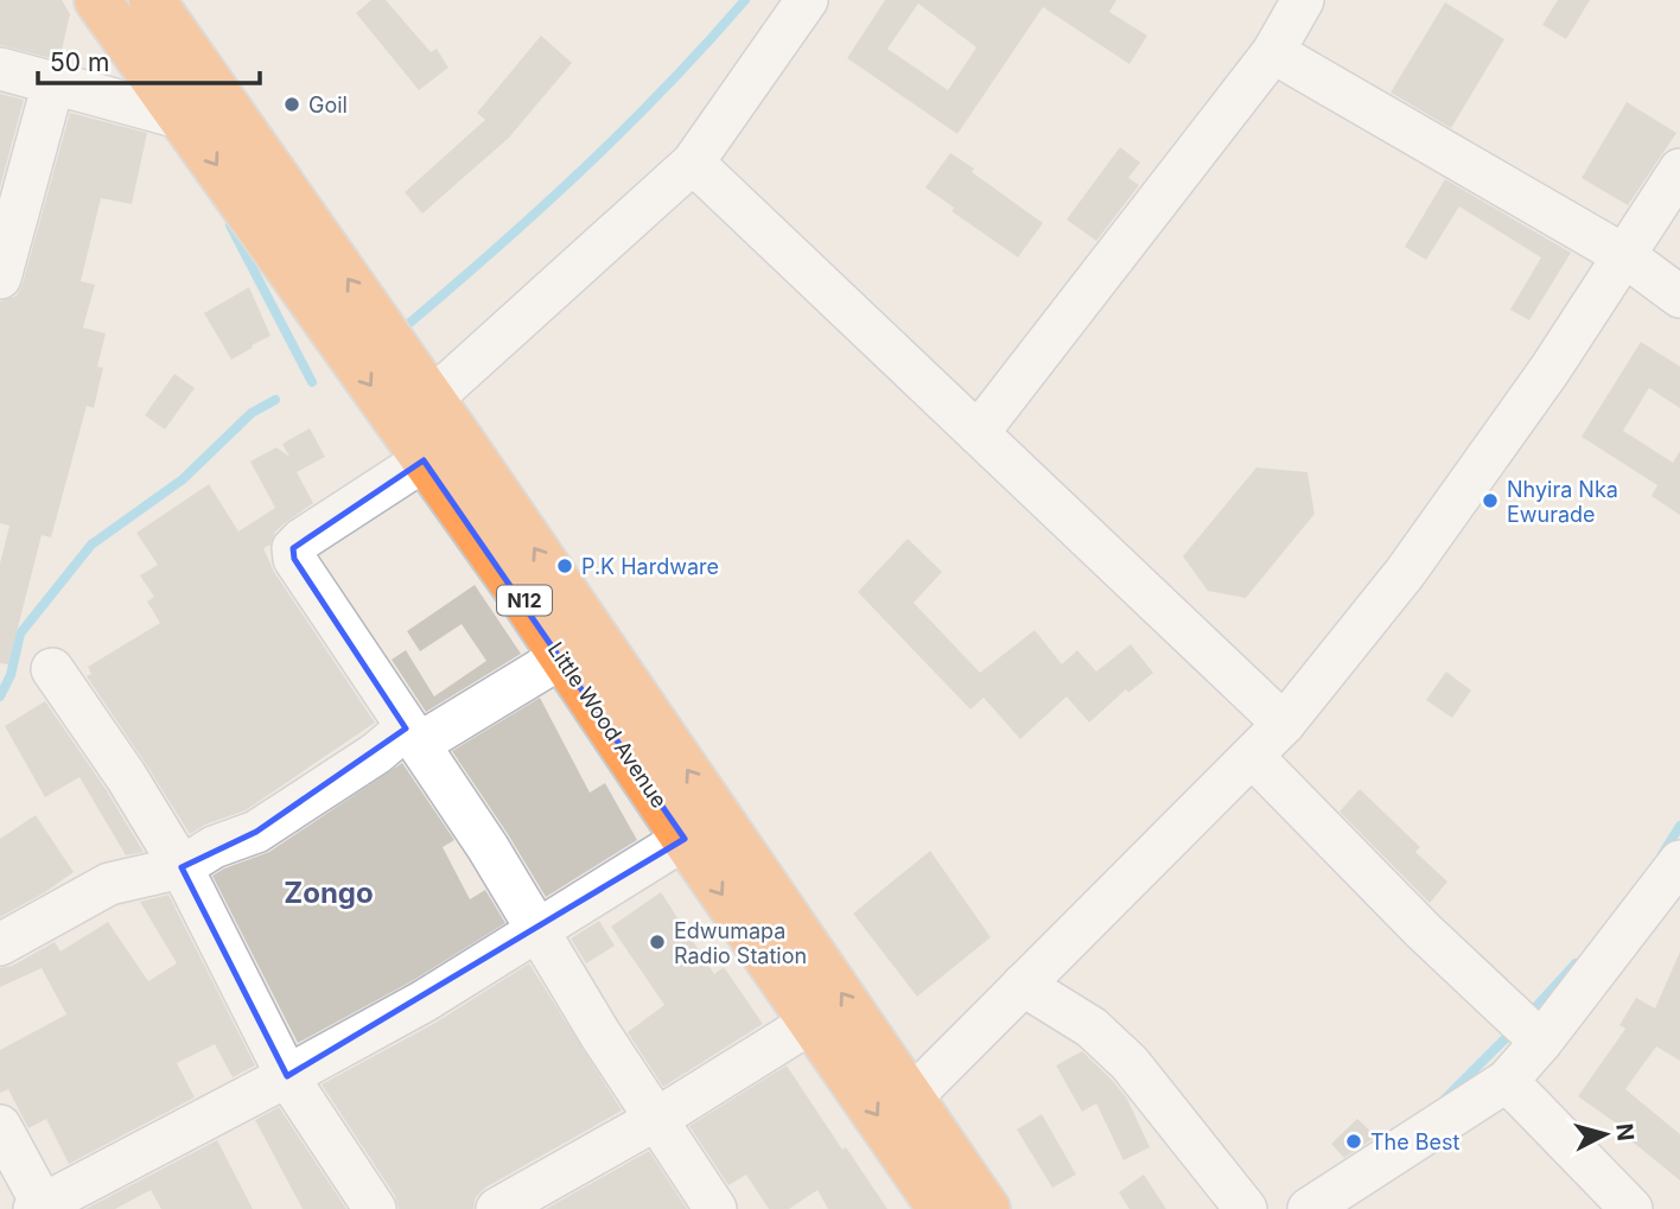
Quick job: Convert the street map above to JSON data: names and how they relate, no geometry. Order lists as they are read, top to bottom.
{
  "streets": {
    "highway": ["N12", "Little Wood Avenue"]
  },
  "districts": ["Zongo"],
  "places": [
    "Goil",
    "Nhyira Nka Ewurade",
    "P.K Hardware",
    "Edwumapa Radio Station",
    "The Best"
  ],
  "scale_bar": "50 m",
  "north": "right"
}
